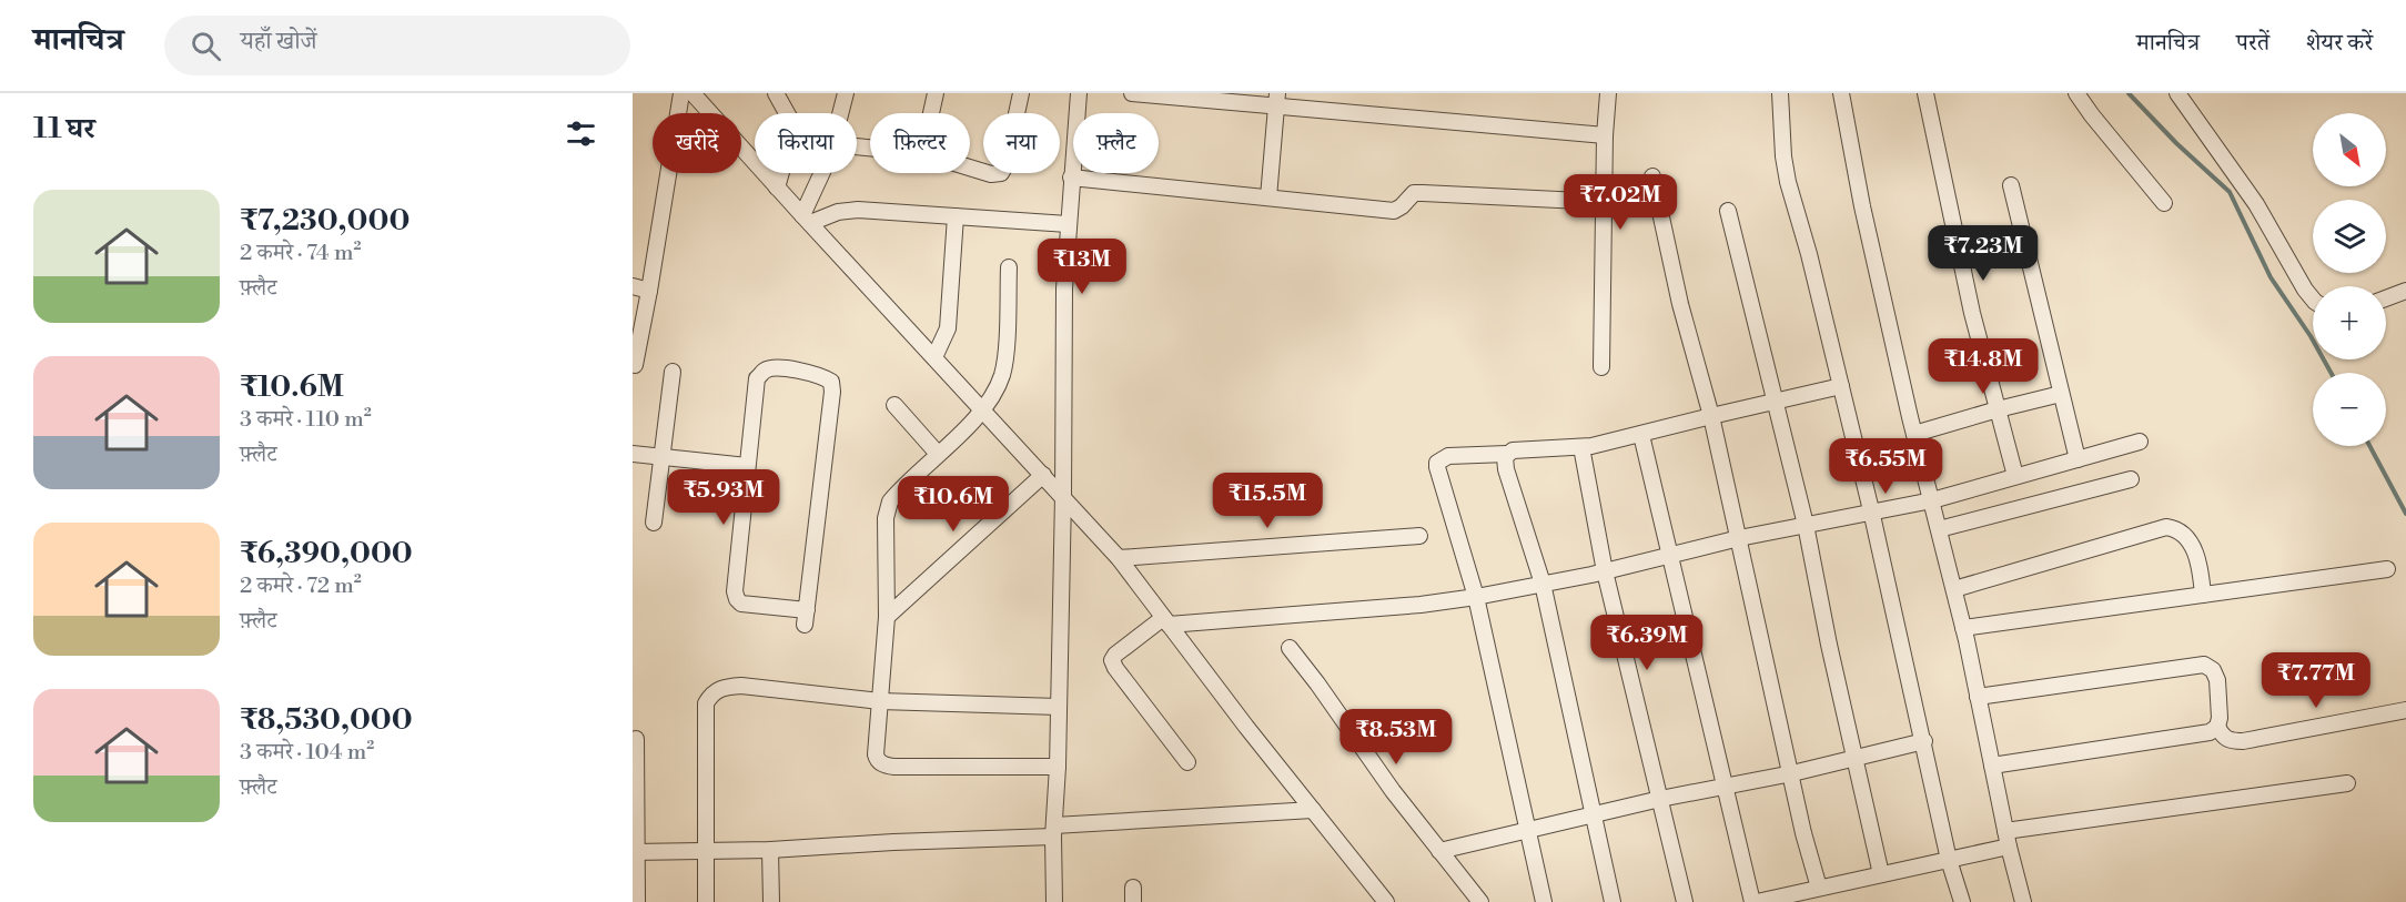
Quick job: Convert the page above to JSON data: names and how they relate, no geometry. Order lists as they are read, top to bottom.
{
  "north": "bottom right",
  "page": {
    "header": "मानचित्र",
    "search": "यहाँ खोजें",
    "nav": ["मानचित्र", "परतें", "शेयर करें"],
    "heading": "11 घर",
    "map_buttons": ["+", "−"],
    "chip": [
      "खरीदें",
      "किराया",
      "फ़िल्टर",
      "नया",
      "फ़्लैट"
    ],
    "list": [
      {
        "name": "₹7,230,000",
        "note": "2 कमरे · 74 m² · फ़्लैट"
      },
      {
        "name": "₹10.6M",
        "note": "3 कमरे · 110 m² · फ़्लैट"
      },
      {
        "name": "₹6,390,000",
        "note": "2 कमरे · 72 m² · फ़्लैट"
      },
      {
        "name": "₹8,530,000",
        "note": "3 कमरे · 104 m² · फ़्लैट"
      }
    ],
    "price": [
      "₹7.02M",
      "₹7.23M",
      "₹13M",
      "₹14.8M",
      "₹6.55M",
      "₹5.93M",
      "₹15.5M",
      "₹10.6M",
      "₹6.39M",
      "₹7.77M",
      "₹8.53M"
    ]
  }
}
